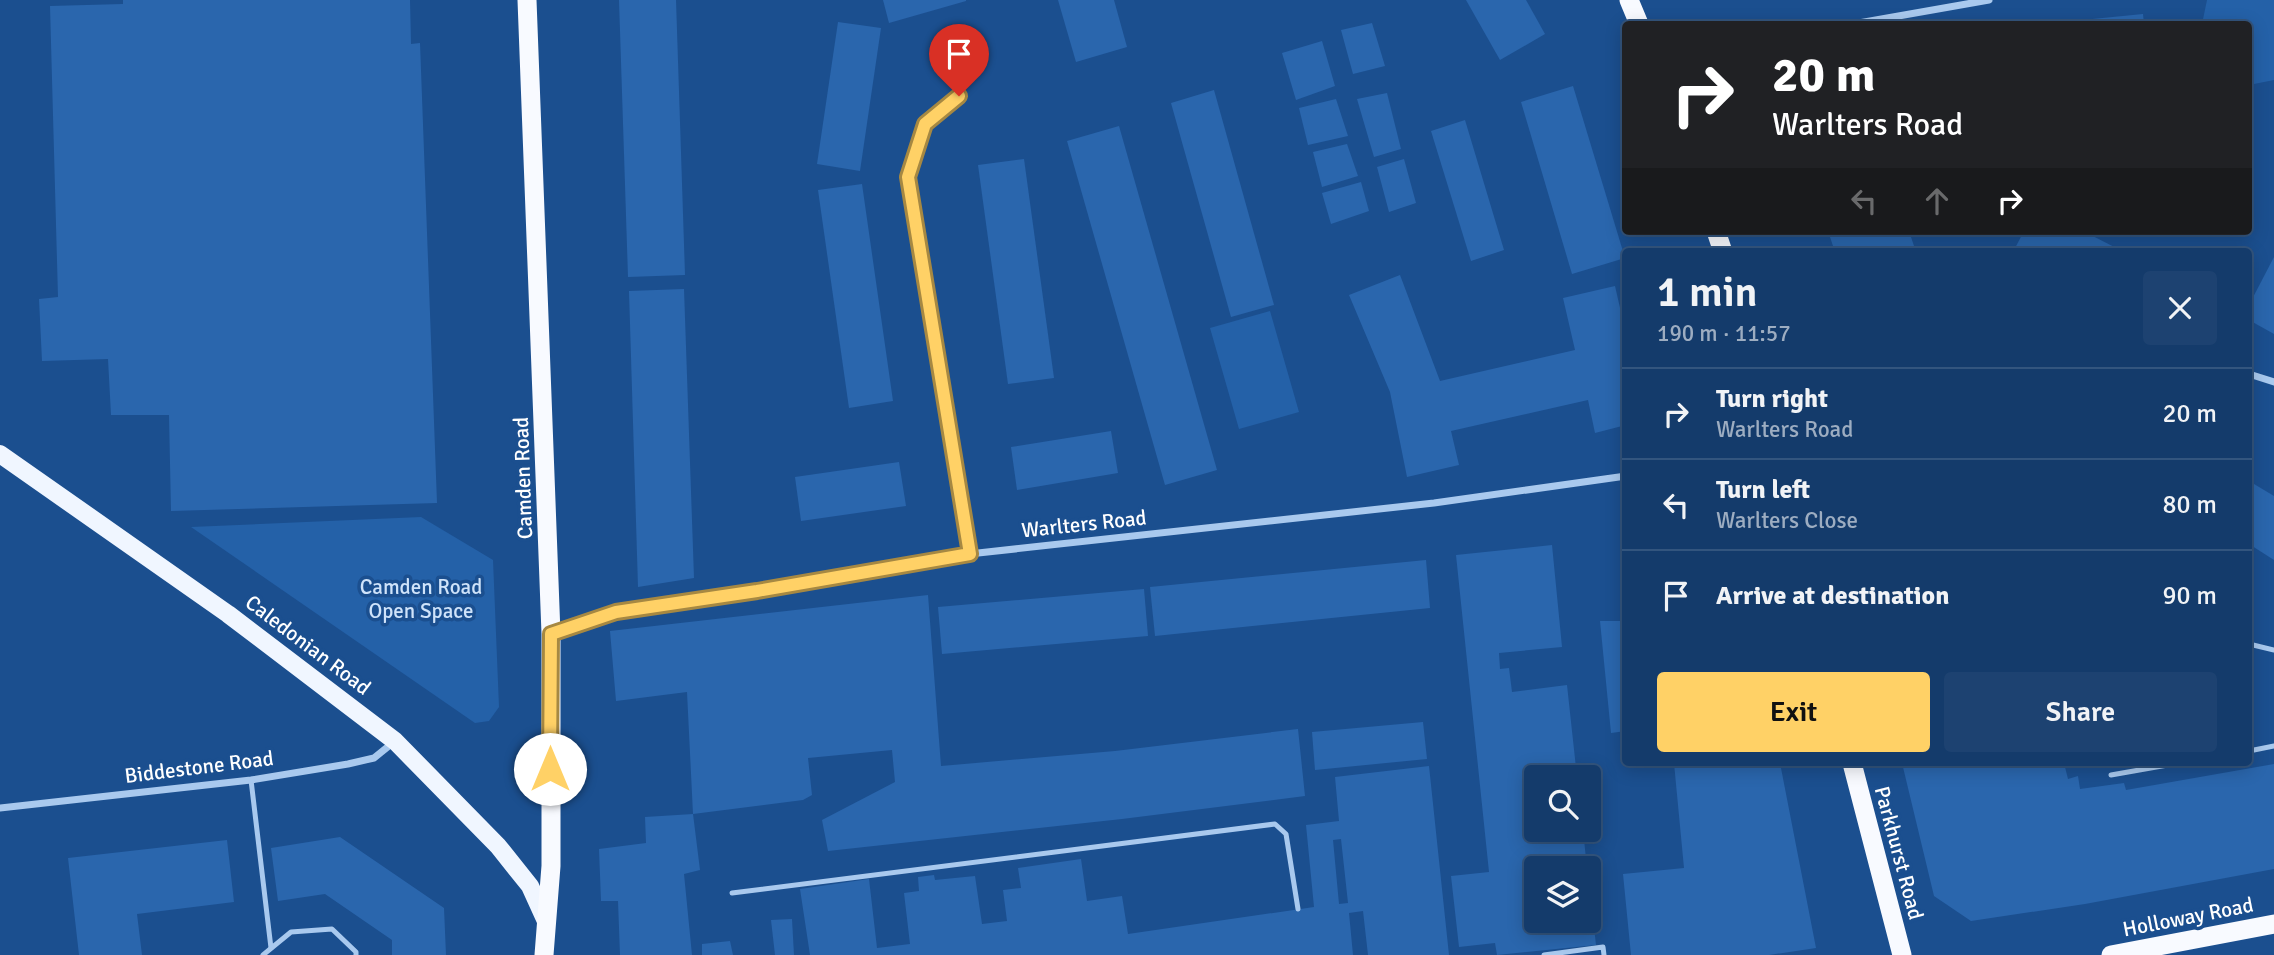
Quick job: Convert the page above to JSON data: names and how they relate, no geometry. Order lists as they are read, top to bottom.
{
  "streets": {
    "highway": ["Camden Road", "Parkhurst Road", "Holloway Road"],
    "main road": ["Caledonian Road"],
    "street": ["Warlters Road", "Biddestone Road"]
  },
  "crossings": [
    ["Camden Road", "Warlters Road"],
    ["Camden Road", "Caledonian Road"],
    ["Caledonian Road", "Biddestone Road"]
  ],
  "parks": ["Camden Road Open Space"],
  "page": {
    "turn": ["20 m", "Warlters Road"],
    "heading": ["1 min", "190 m · 11:57"],
    "list": [
      {
        "name": "Turn right",
        "note": "Warlters Road",
        "value": "20 m"
      },
      {
        "name": "Turn left",
        "note": "Warlters Close",
        "value": "80 m"
      },
      {
        "name": "Arrive at destination",
        "value": "90 m"
      }
    ],
    "buttons": ["Exit", "Share"]
  }
}
